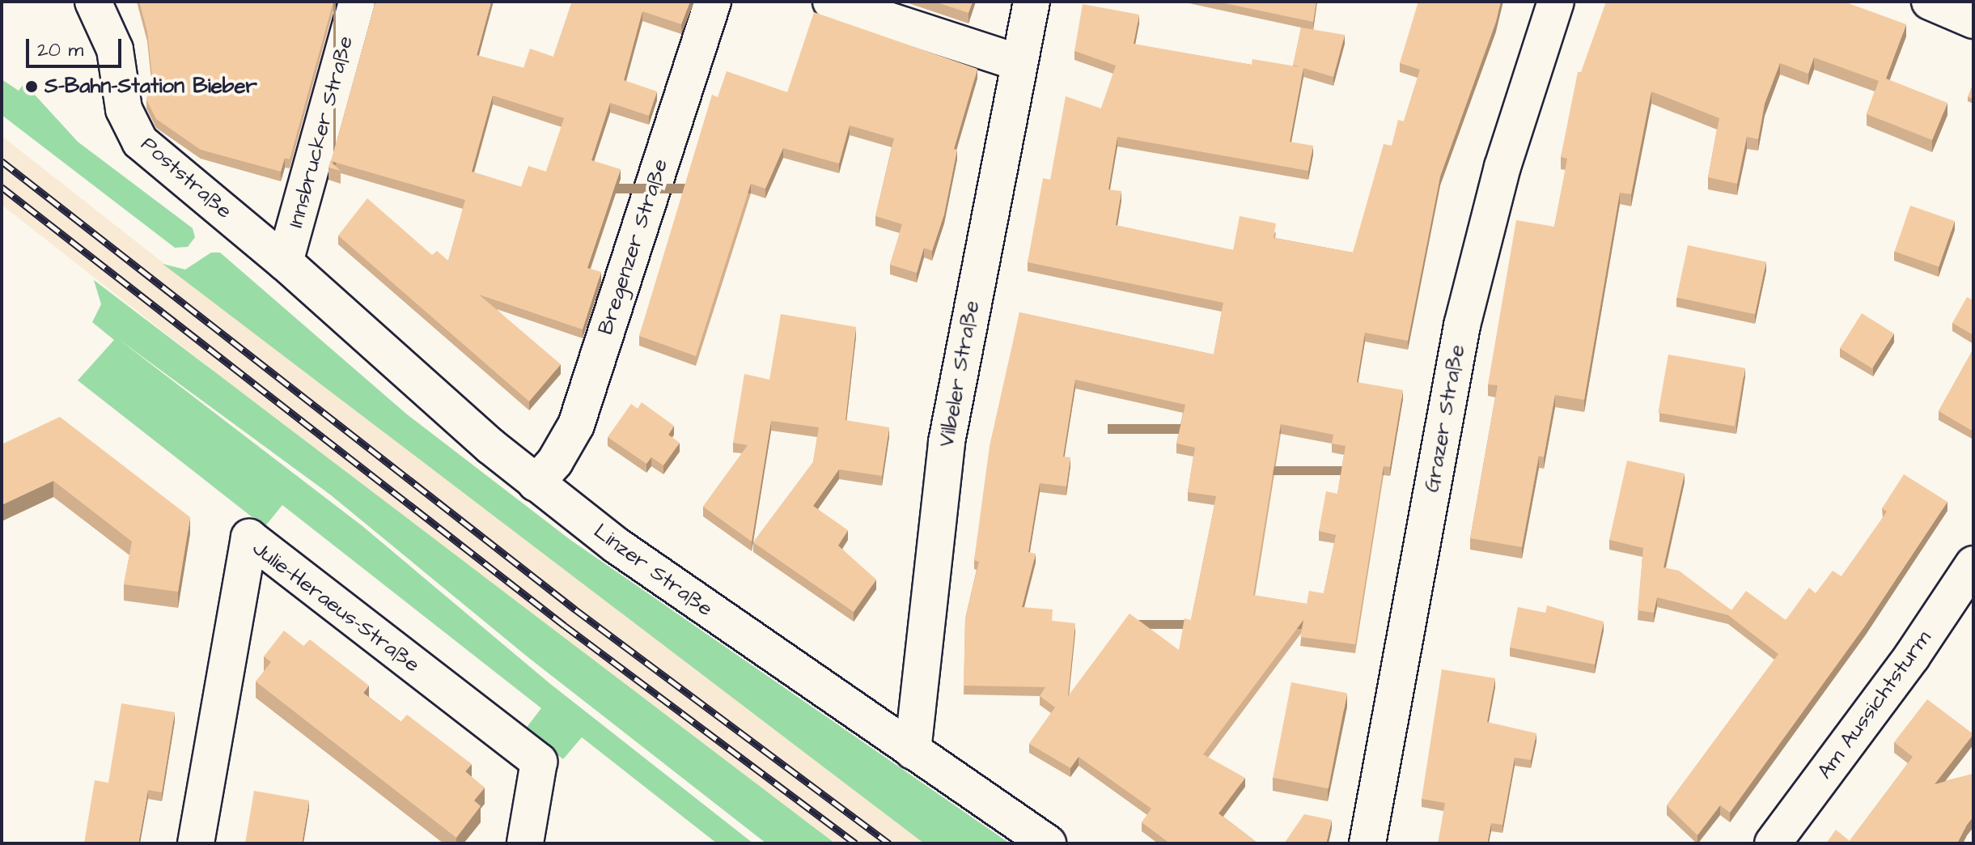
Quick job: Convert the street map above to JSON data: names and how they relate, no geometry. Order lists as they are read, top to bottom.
{
  "streets": {
    "street": [
      "Innsbrucker Straße",
      "Poststraße",
      "Bregenzer Straße",
      "Vilbeler Straße",
      "Grazer Straße",
      "Linzer Straße",
      "Julie-Heraeus-Straße",
      "Am Aussichtsturm"
    ]
  },
  "crossings": [
    ["Innsbrucker Straße", "Poststraße"],
    ["Innsbrucker Straße", "Linzer Straße"],
    ["Poststraße", "Linzer Straße"],
    ["Bregenzer Straße", "Linzer Straße"],
    ["Vilbeler Straße", "Linzer Straße"]
  ],
  "places": ["S-Bahn-Station Bieber"],
  "scale_bar": "20 m"
}
